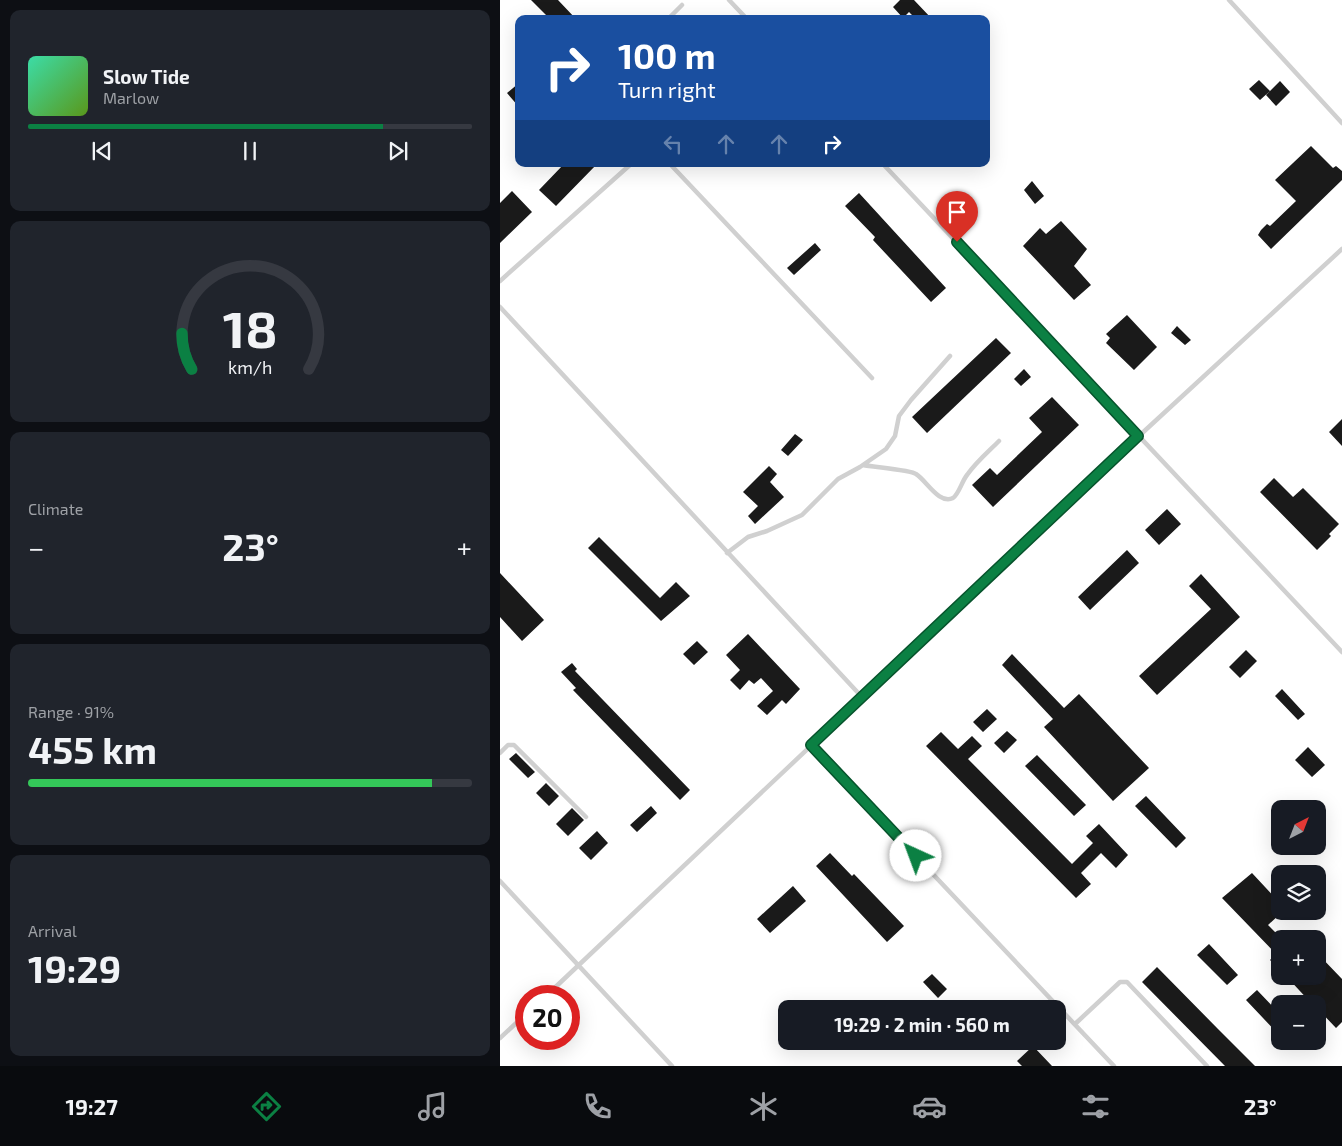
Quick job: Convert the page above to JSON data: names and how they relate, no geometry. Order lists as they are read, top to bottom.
{
  "north": "top right",
  "page": {
    "turn": ["100 m", "Turn right"],
    "song": ["Slow Tide", "Marlow"],
    "tile": [
      "Climate",
      ["Range · 91%", "455 km"],
      ["Arrival", "19:29"]
    ],
    "heat": ["−", "23°", "+"],
    "map_buttons": ["+", "−"],
    "limit": "20",
    "trip": "19:29 · 2 min · 560 m",
    "tabs": ["19:27", "23°"],
    "gauge": ["18", "km/h"]
  }
}
